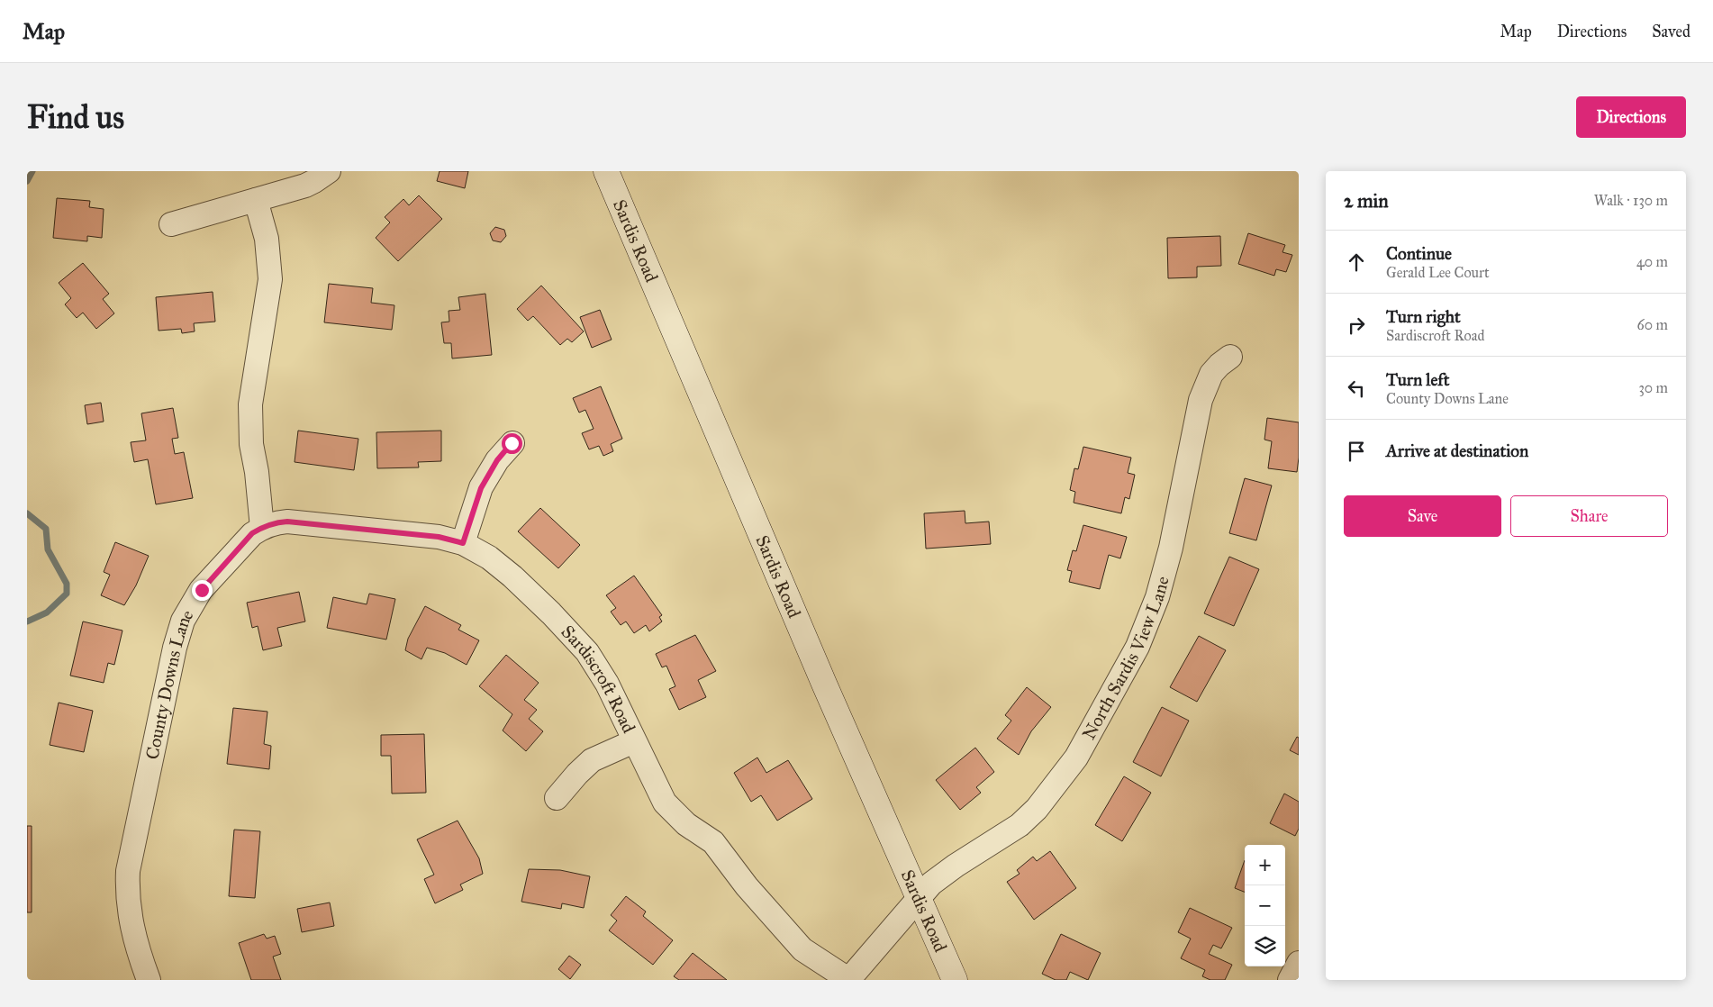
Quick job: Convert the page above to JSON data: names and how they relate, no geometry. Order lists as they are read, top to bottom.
{
  "streets": {
    "main road": ["Sardis Road"],
    "street": ["North Sardis View Lane", "Sardiscroft Road", "County Downs Lane"]
  },
  "crossings": [
    ["Sardis Road", "North Sardis View Lane"],
    ["North Sardis View Lane", "Sardiscroft Road"],
    ["Sardiscroft Road", "County Downs Lane"]
  ],
  "page": {
    "header": "Map",
    "nav": ["Map", "Directions", "Saved"],
    "buttons": [
      "Directions",
      ["Save", "Share"]
    ],
    "title": "Find us",
    "heading": ["2 min", "Walk · 130 m"],
    "list": [
      ["Continue", "Gerald Lee Court", "40 m"],
      ["Turn right", "Sardiscroft Road", "60 m"],
      ["Turn left", "County Downs Lane", "30 m"],
      "Arrive at destination"
    ],
    "map_buttons": ["+", "−"]
  }
}
